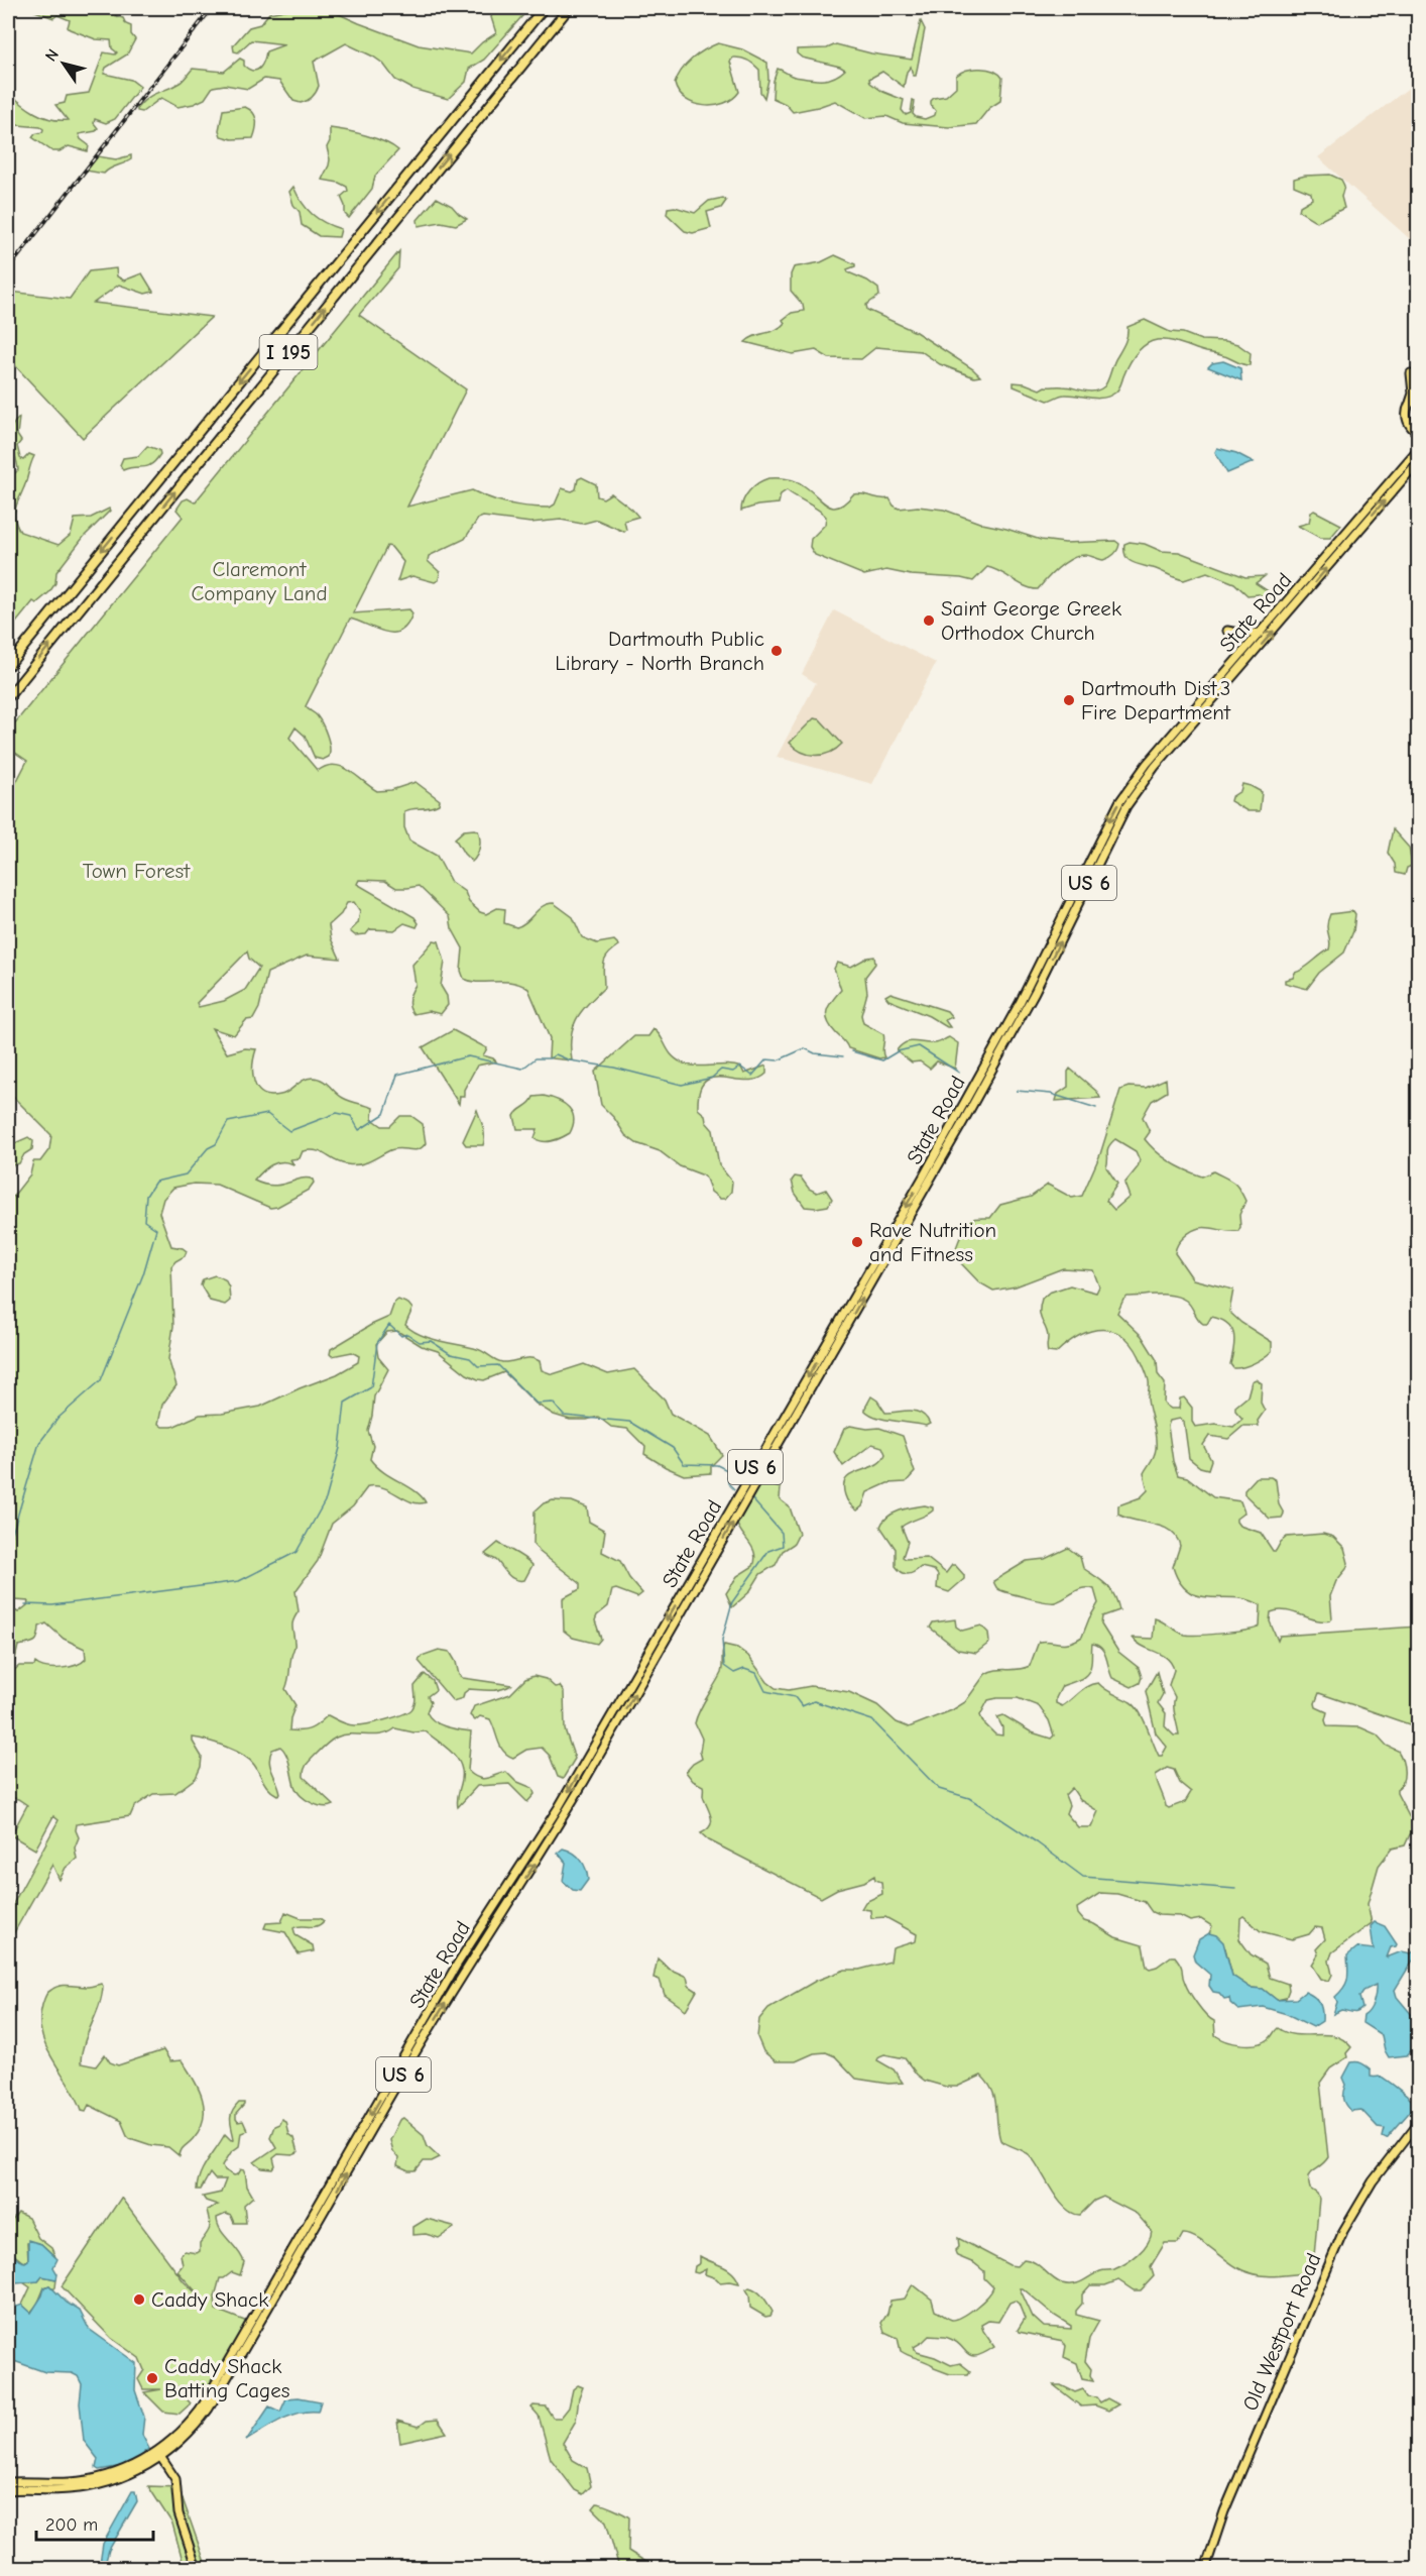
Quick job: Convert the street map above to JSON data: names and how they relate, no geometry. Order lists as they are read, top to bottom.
{
  "streets": {
    "highway": ["I 195"],
    "main road": ["State Road", "US 6", "Old Westport Road"]
  },
  "parks": ["Claremont Company Land", "Town Forest"],
  "places": [
    "Saint George Greek Orthodox Church",
    "Dartmouth Public Library - North Branch",
    "Dartmouth Dist.3 Fire Department",
    "Rave Nutrition and Fitness",
    "Caddy Shack",
    "Caddy Shack Batting Cages"
  ],
  "scale_bar": "200 m",
  "north": "top left"
}
